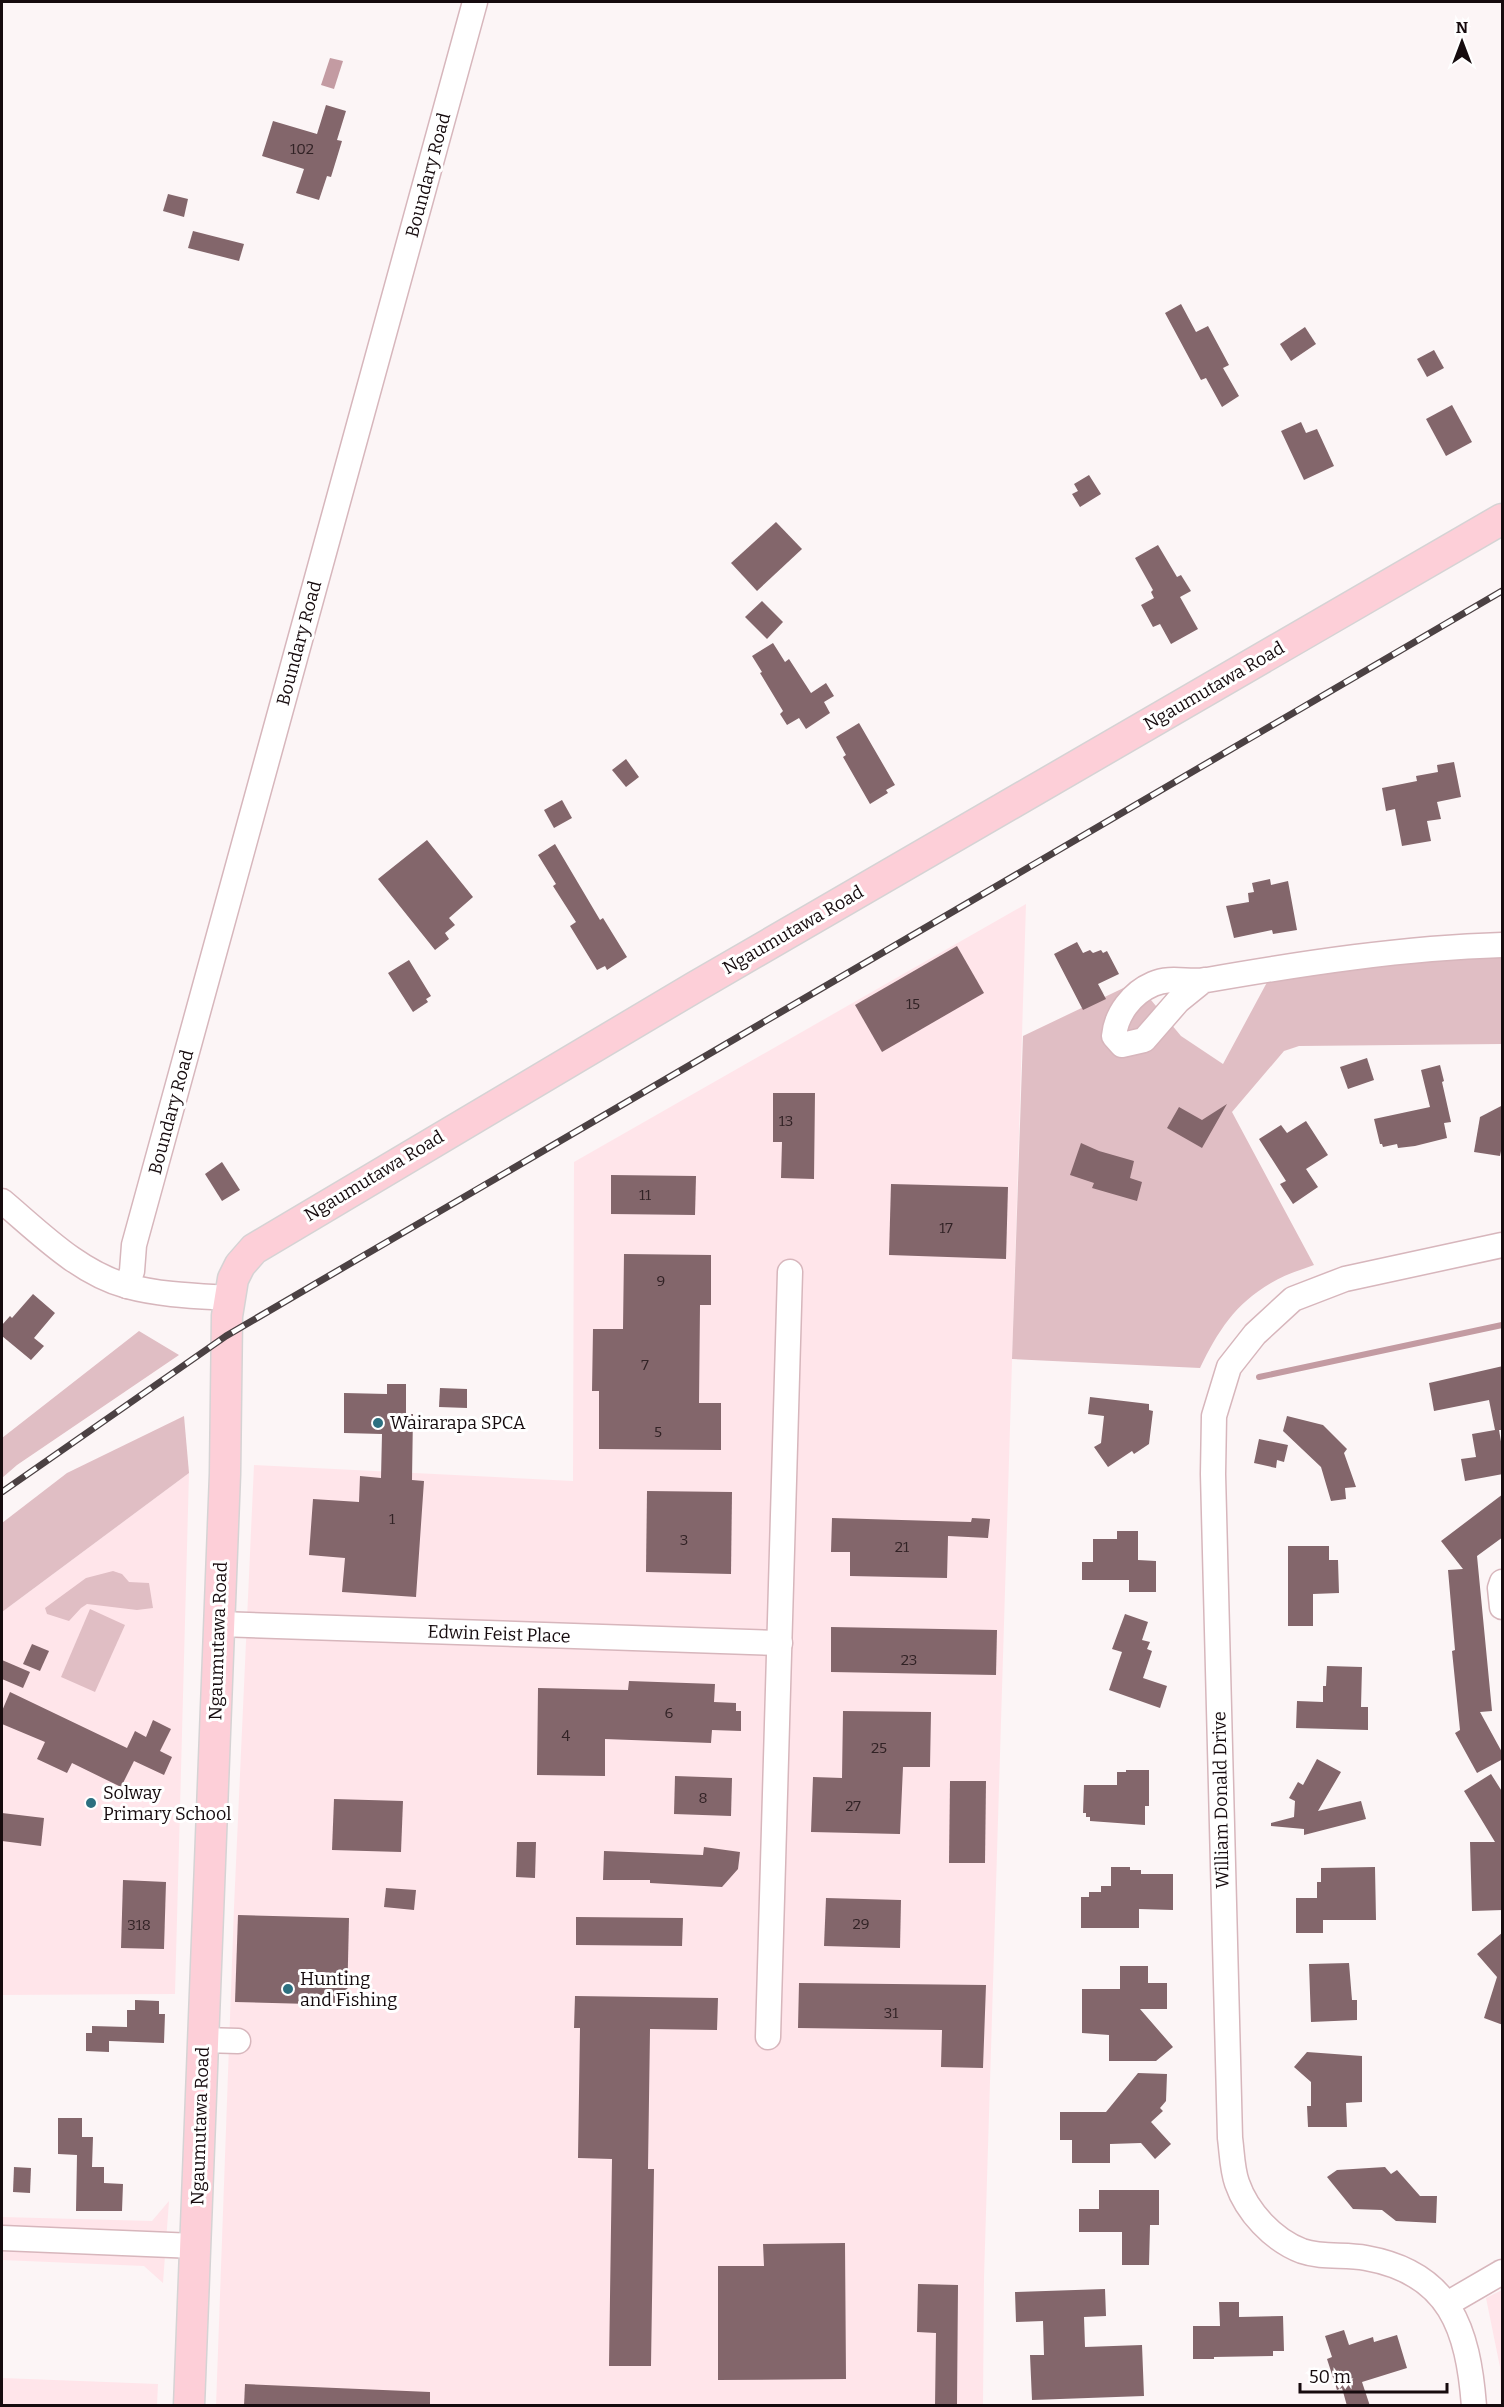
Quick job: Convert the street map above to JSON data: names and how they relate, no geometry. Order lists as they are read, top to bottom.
{
  "streets": {
    "main road": ["Ngaumutawa Road"],
    "street": ["Boundary Road", "Edwin Feist Place", "William Donald Drive"]
  },
  "crossings": [
    ["Ngaumutawa Road", "Edwin Feist Place"]
  ],
  "places": ["Wairarapa SPCA", "Solway Primary School", "Hunting and Fishing"],
  "house_numbers": [
    "102",
    "15",
    "13",
    "11",
    "17",
    "9",
    "7",
    "5",
    "1",
    "3",
    "21",
    "23",
    "6",
    "4",
    "25",
    "8",
    "27",
    "29",
    "318",
    "31"
  ],
  "scale_bar": "50 m",
  "north": "top"
}
